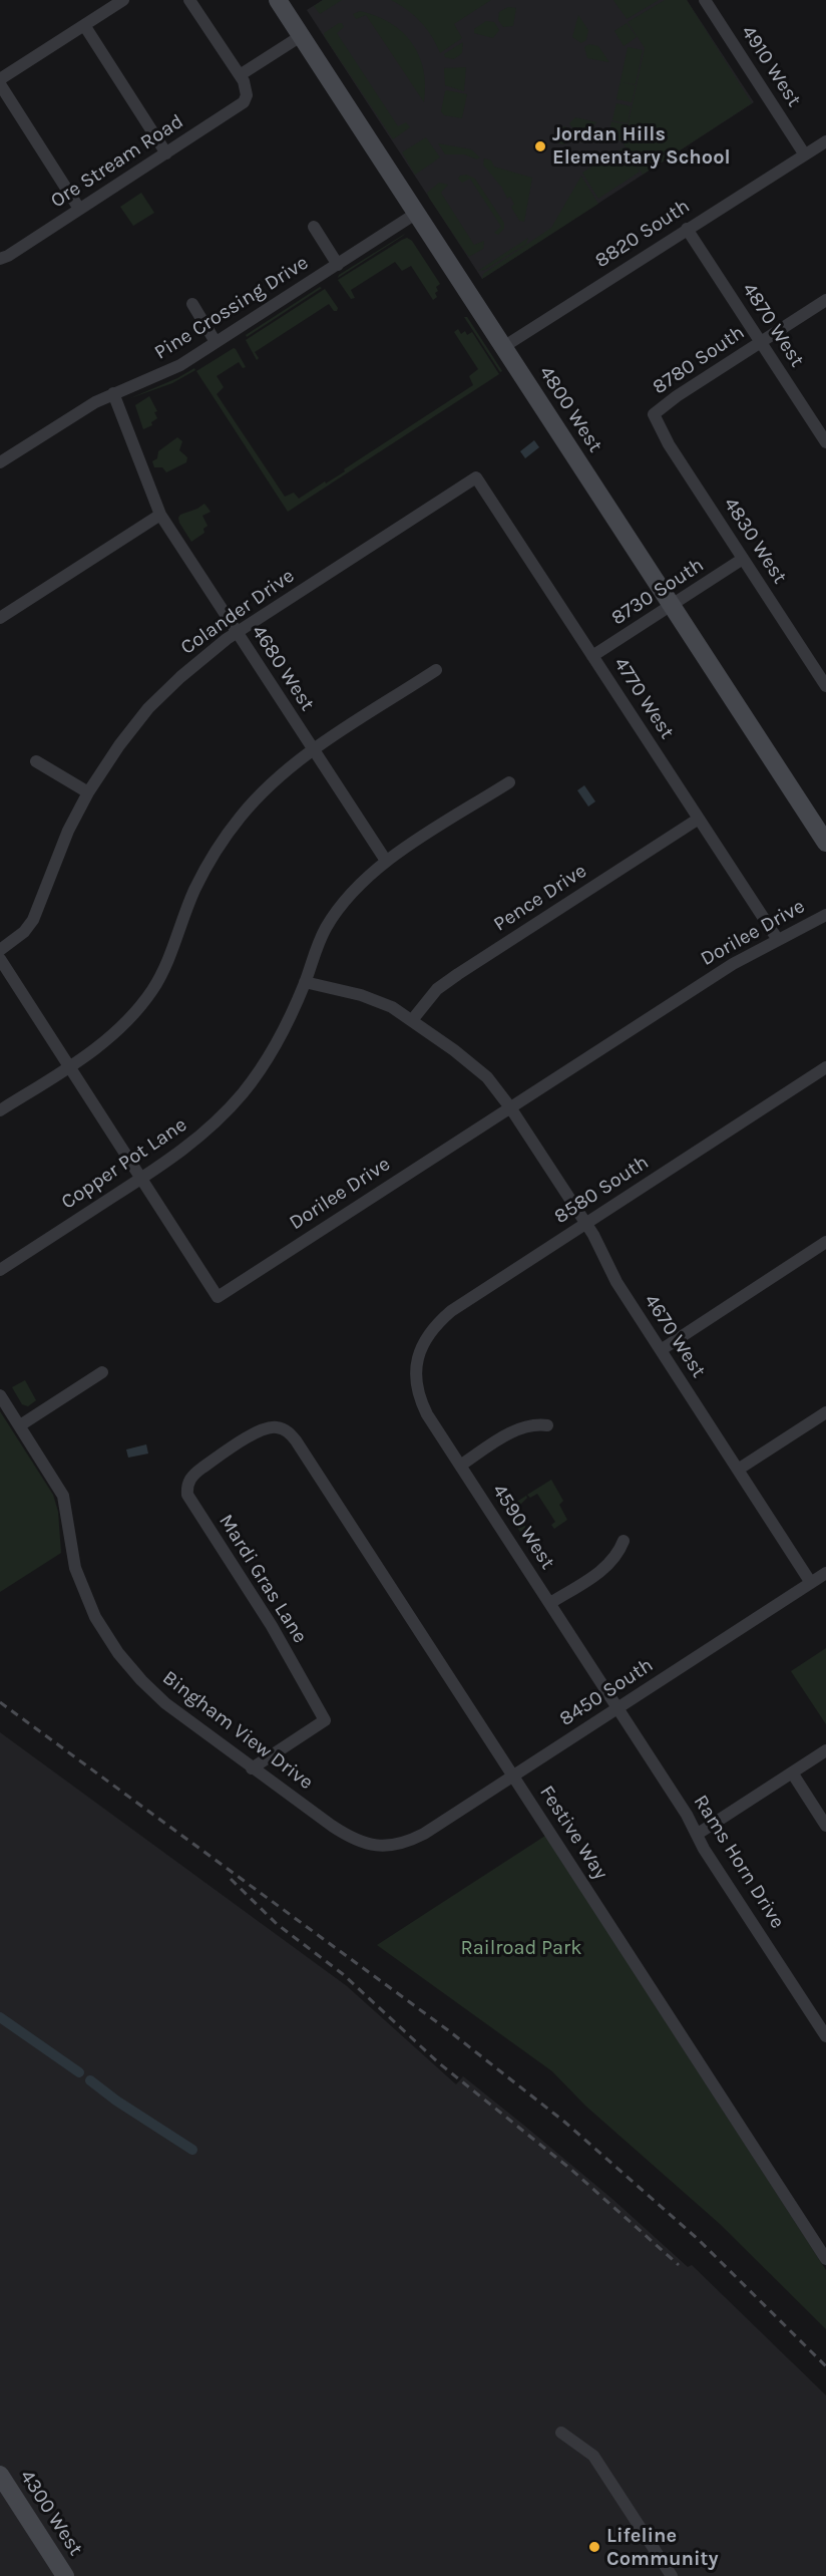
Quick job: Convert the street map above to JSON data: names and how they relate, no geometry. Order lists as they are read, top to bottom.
{
  "streets": {
    "street": [
      "4910 West",
      "Ore Stream Road",
      "8820 South",
      "Pine Crossing Drive",
      "4870 West",
      "8780 South",
      "4800 West",
      "4830 West",
      "8730 South",
      "Colander Drive",
      "4680 West",
      "4770 West",
      "Pence Drive",
      "Dorilee Drive",
      "Copper Pot Lane",
      "8580 South",
      "4670 West",
      "4590 West",
      "Mardi Gras Lane",
      "8450 South",
      "Bingham View Drive",
      "Festive Way",
      "Rams Horn Drive",
      "4300 West"
    ]
  },
  "crossings": [
    ["4910 West", "8820 South"],
    ["8820 South", "4870 West"],
    ["8820 South", "4800 West"],
    ["Pine Crossing Drive", "4800 West"],
    ["Pine Crossing Drive", "4680 West"],
    ["4870 West", "8780 South"],
    ["8780 South", "4830 West"],
    ["4800 West", "8730 South"],
    ["4830 West", "8730 South"],
    ["8730 South", "4770 West"],
    ["Colander Drive", "4680 West"],
    ["Colander Drive", "4770 West"],
    ["4680 West", "Copper Pot Lane"],
    ["4770 West", "Pence Drive"],
    ["4770 West", "Dorilee Drive"],
    ["Pence Drive", "4670 West"],
    ["Dorilee Drive", "Copper Pot Lane"],
    ["Dorilee Drive", "4670 West"],
    ["Copper Pot Lane", "4670 West"],
    ["8580 South", "4670 West"],
    ["8580 South", "4590 West"],
    ["4670 West", "8450 South"],
    ["4590 West", "8450 South"],
    ["4590 West", "Rams Horn Drive"],
    ["Mardi Gras Lane", "Bingham View Drive"],
    ["Mardi Gras Lane", "Festive Way"],
    ["8450 South", "Bingham View Drive"],
    ["8450 South", "Festive Way"],
    ["8450 South", "Rams Horn Drive"]
  ],
  "parks": ["Railroad Park"],
  "places": ["Jordan Hills Elementary School", "Lifeline Community"]
}
